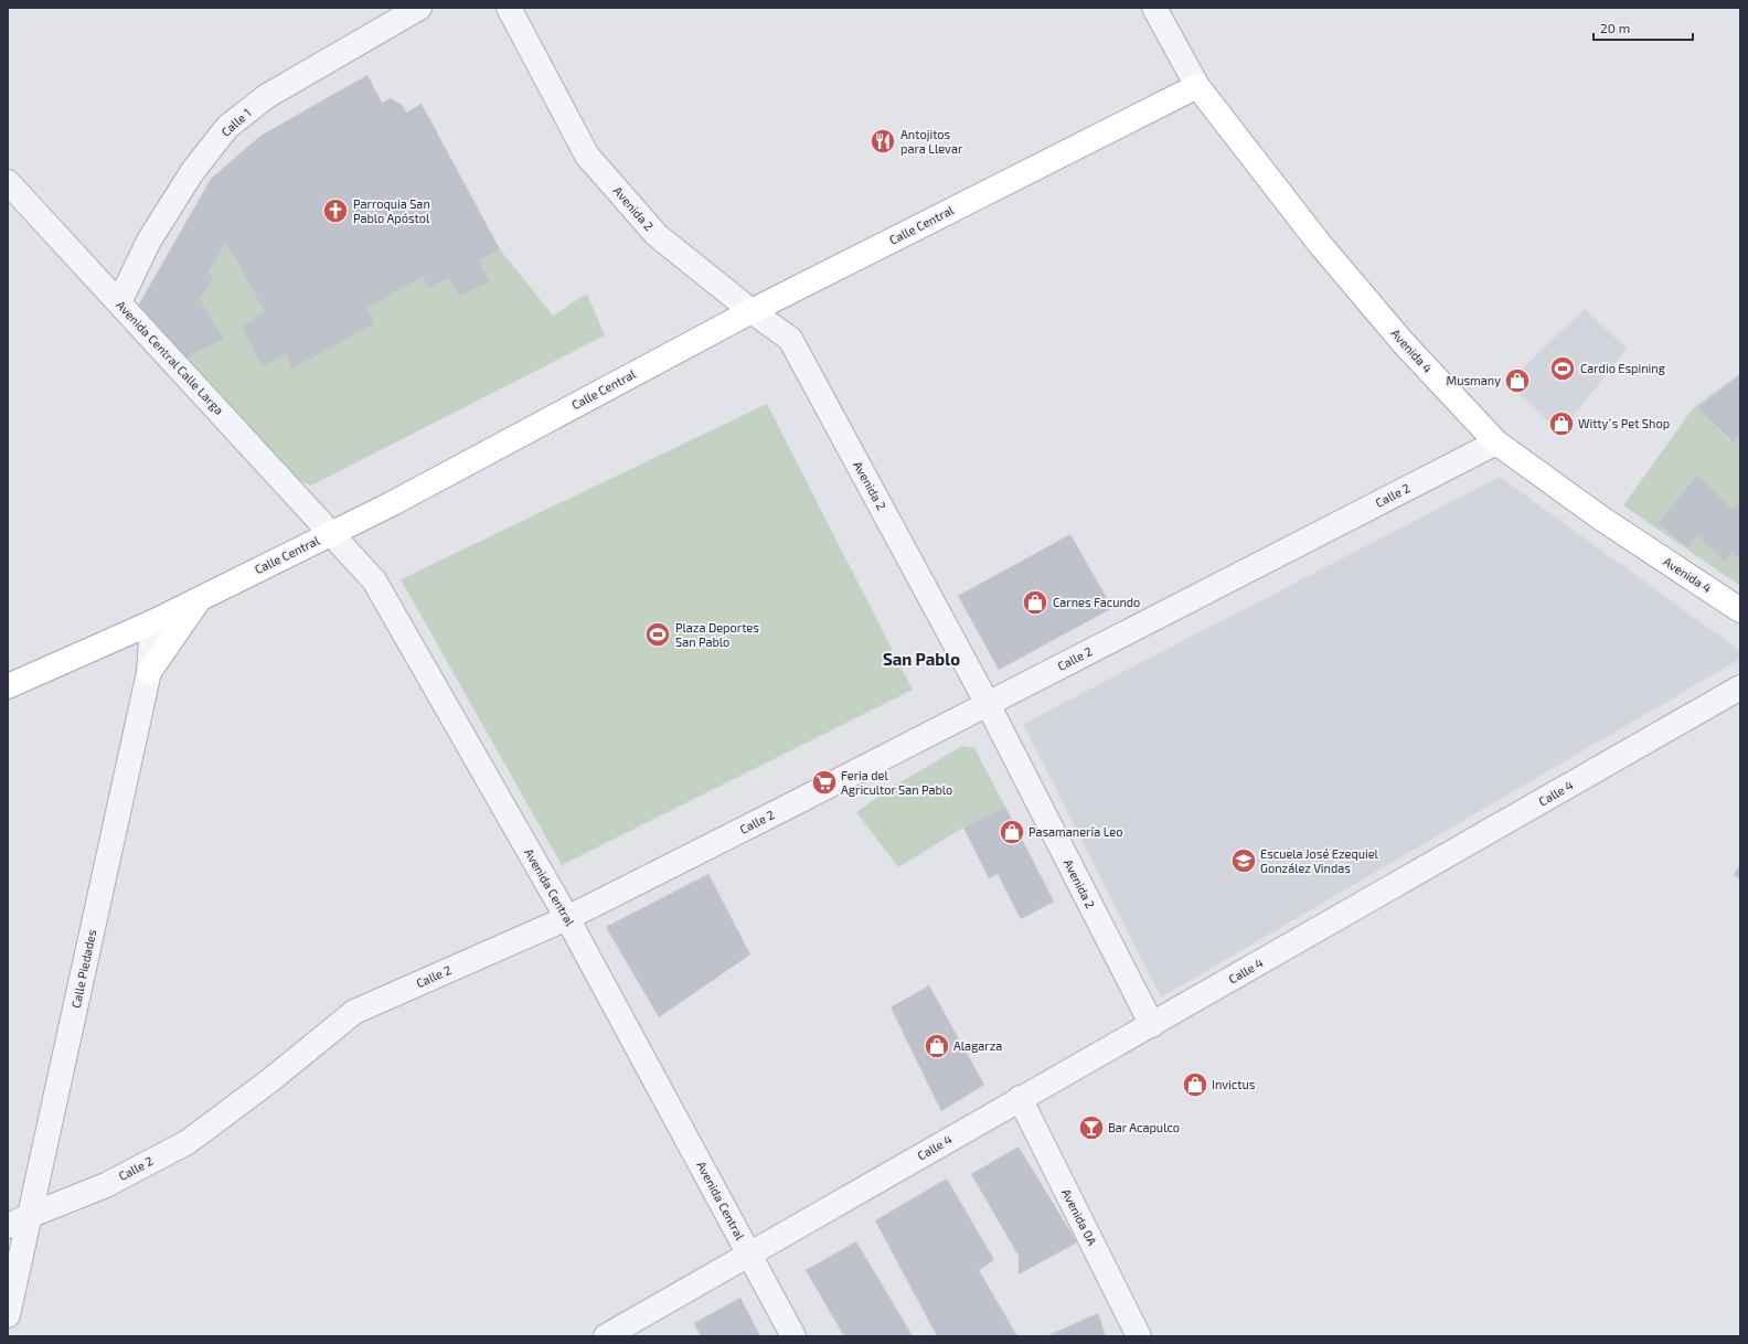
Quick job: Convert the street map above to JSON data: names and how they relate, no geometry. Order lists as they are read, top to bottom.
{
  "streets": {
    "main road": ["Calle Central", "Avenida 4"],
    "street": [
      "Calle 1",
      "Avenida 2",
      "Avenida Central Calle Larga",
      "Calle 2",
      "Calle 4",
      "Avenida Central",
      "Calle Piedades",
      "Avenida 0A"
    ]
  },
  "crossings": [
    ["Calle 1", "Avenida Central Calle Larga"],
    ["Avenida 2", "Calle Central"],
    ["Avenida 2", "Calle 2"],
    ["Avenida 2", "Calle 4"],
    ["Calle Central", "Avenida 4"],
    ["Calle Central", "Avenida Central Calle Larga"],
    ["Calle Central", "Avenida Central"],
    ["Calle Central", "Calle Piedades"],
    ["Avenida 4", "Calle 2"],
    ["Avenida Central Calle Larga", "Avenida Central"],
    ["Calle 2", "Avenida Central"],
    ["Calle 2", "Calle Piedades"],
    ["Calle 4", "Avenida Central"],
    ["Calle 4", "Avenida 0A"]
  ],
  "districts": ["San Pablo"],
  "places": {
    "restaurant": ["Antojitos para Llevar"],
    "church": ["Parroquia San Pablo Apóstol"],
    "sports": ["Cardio Espining", "Plaza Deportes San Pablo"],
    "shop": [
      "Musmany",
      "Witty´s Pet Shop",
      "Carnes Facundo",
      "Pasamanería Leo",
      "Alagarza",
      "Invictus"
    ],
    "supermarket": ["Feria del Agricultor San Pablo"],
    "school or university": ["Escuela José Ezequiel González Vindas"],
    "bar": ["Bar Acapulco"]
  },
  "scale_bar": "20 m"
}
